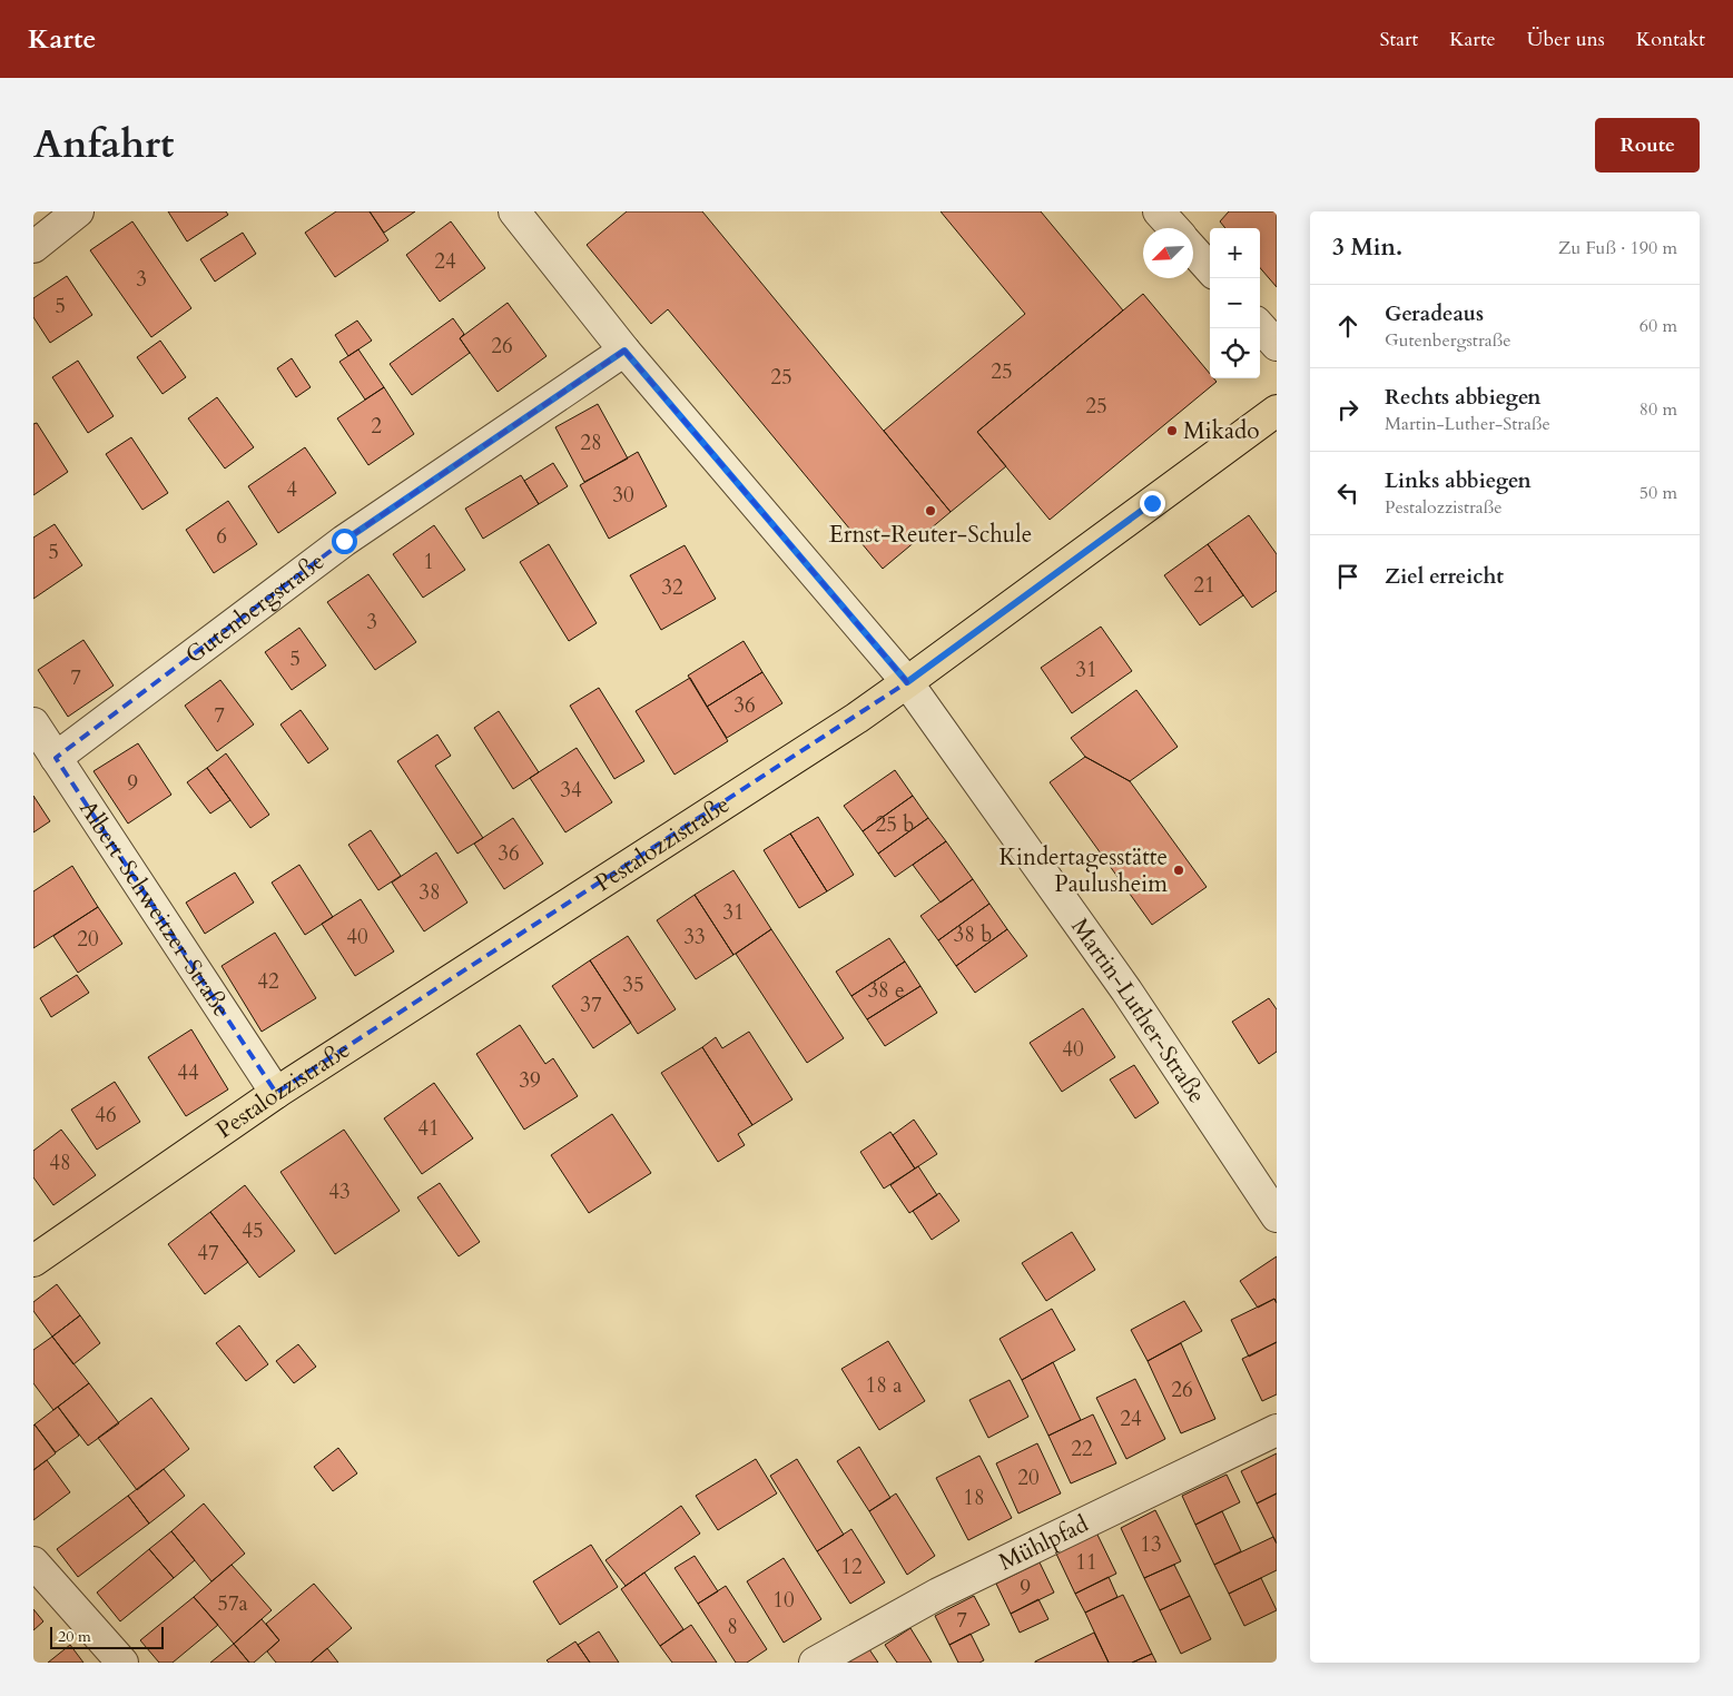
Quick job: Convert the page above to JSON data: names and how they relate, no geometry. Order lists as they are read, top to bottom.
{
  "streets": {
    "main road": ["Pestalozzistraße"],
    "street": [
      "Gutenbergstraße",
      "Albert-Schweitzer-Straße",
      "Martin-Luther-Straße",
      "Mühlpfad"
    ]
  },
  "crossings": [
    ["Gutenbergstraße", "Albert-Schweitzer-Straße"],
    ["Gutenbergstraße", "Martin-Luther-Straße"],
    ["Pestalozzistraße", "Albert-Schweitzer-Straße"],
    ["Pestalozzistraße", "Martin-Luther-Straße"]
  ],
  "places": ["Mikado", "Ernst-Reuter-Schule", "Kindertagesstätte Paulusheim"],
  "house_numbers": [
    "24",
    "3",
    "5",
    "26",
    "25",
    "25",
    "25",
    "2",
    "28",
    "4",
    "30",
    "6",
    "5",
    "1",
    "21",
    "32",
    "3",
    "5",
    "31",
    "7",
    "36",
    "7",
    "9",
    "34",
    "25 b",
    "36",
    "38",
    "31",
    "38 b",
    "40",
    "33",
    "20",
    "42",
    "35",
    "38 e",
    "37",
    "40",
    "44",
    "39",
    "46",
    "41",
    "48",
    "43",
    "45",
    "47",
    "18 a",
    "26",
    "24",
    "22",
    "20",
    "18",
    "13",
    "11",
    "12",
    "9",
    "10",
    "57a",
    "7",
    "8"
  ],
  "scale_bar": "20 m",
  "north": "bottom left",
  "page": {
    "header": "Karte",
    "nav": [
      "Start",
      "Karte",
      "Über uns",
      "Kontakt"
    ],
    "title": "Anfahrt",
    "buttons": "Route",
    "heading": ["3 Min.", "Zu Fuß · 190 m"],
    "map_buttons": ["+", "−"],
    "list": [
      ["Geradeaus", "Gutenbergstraße", "60 m"],
      ["Rechts abbiegen", "Martin-Luther-Straße", "80 m"],
      ["Links abbiegen", "Pestalozzistraße", "50 m"],
      "Ziel erreicht"
    ],
    "scale": "20 m"
  }
}
